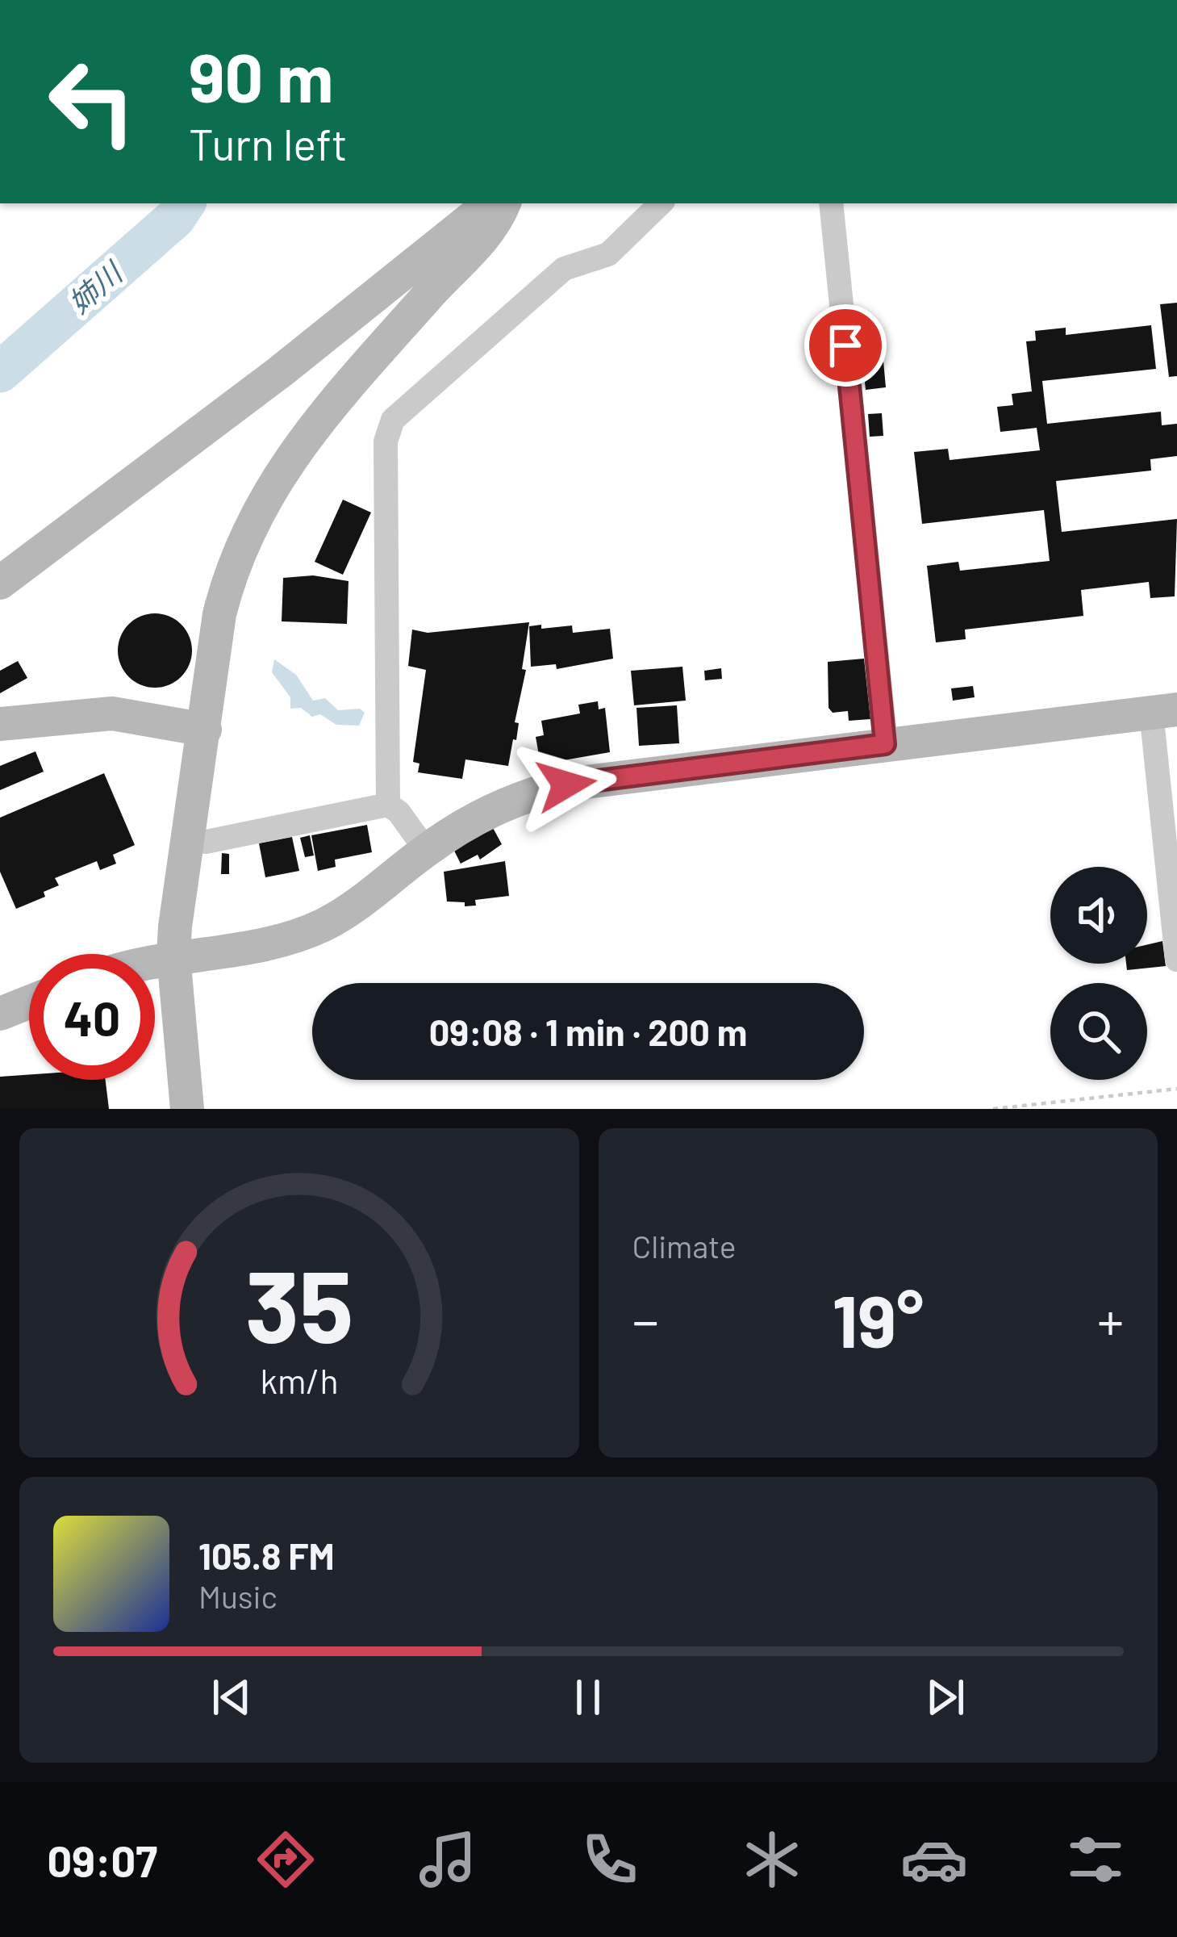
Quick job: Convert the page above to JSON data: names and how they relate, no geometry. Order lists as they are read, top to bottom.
{
  "water": ["姉川"],
  "page": {
    "turn": ["90 m", "Turn left"],
    "limit": "40",
    "trip": "09:08 · 1 min · 200 m",
    "tile": "Climate",
    "heat": ["−", "19°", "+"],
    "song": ["105.8 FM", "Music"],
    "tabs": "09:07",
    "gauge": ["35", "km/h"]
  }
}
